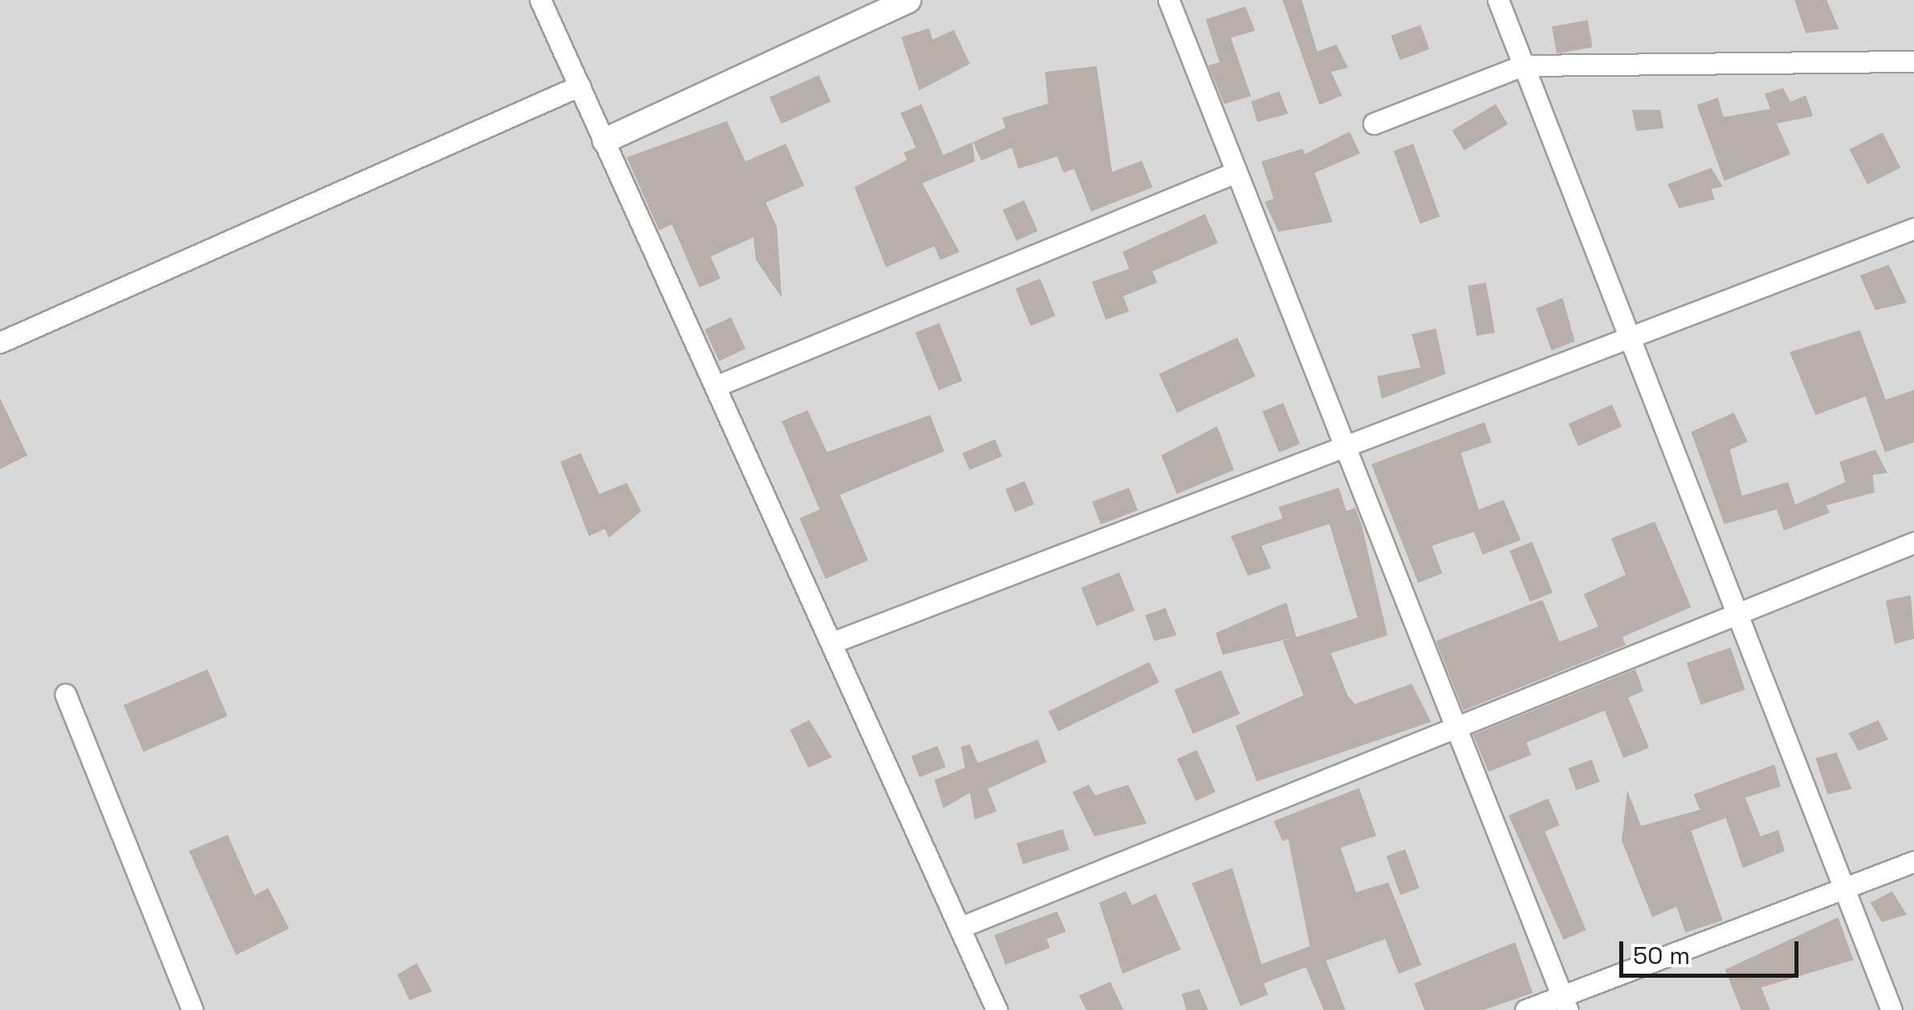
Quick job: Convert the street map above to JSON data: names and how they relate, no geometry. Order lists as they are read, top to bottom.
{
  "scale_bar": "50 m"
}
